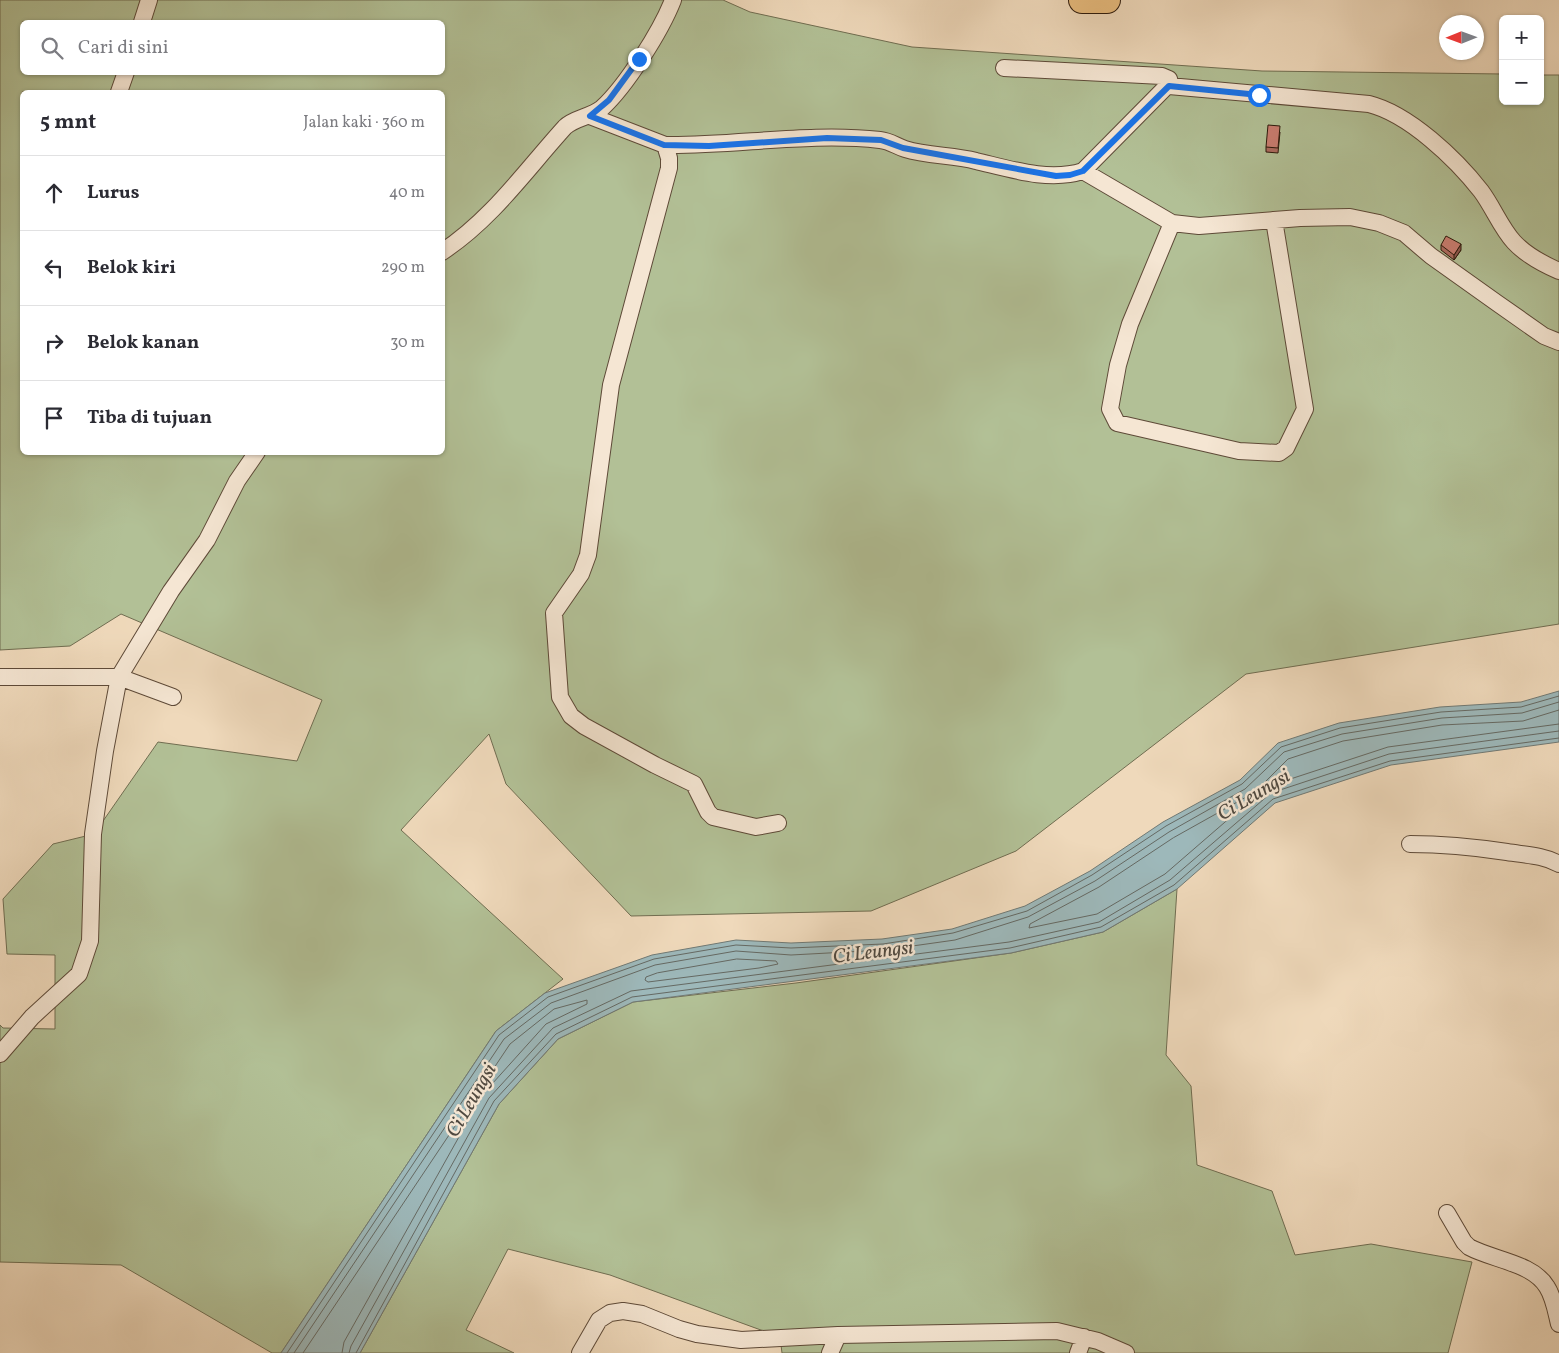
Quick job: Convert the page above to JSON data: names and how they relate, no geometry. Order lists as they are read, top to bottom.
{
  "water": ["Ci Leungsi"],
  "north": "left",
  "page": {
    "map_buttons": ["+", "−"],
    "search": "Cari di sini",
    "heading": ["5 mnt", "Jalan kaki · 360 m"],
    "list": [
      ["Lurus", "40 m"],
      ["Belok kiri", "290 m"],
      ["Belok kanan", "30 m"],
      "Tiba di tujuan"
    ]
  }
}
